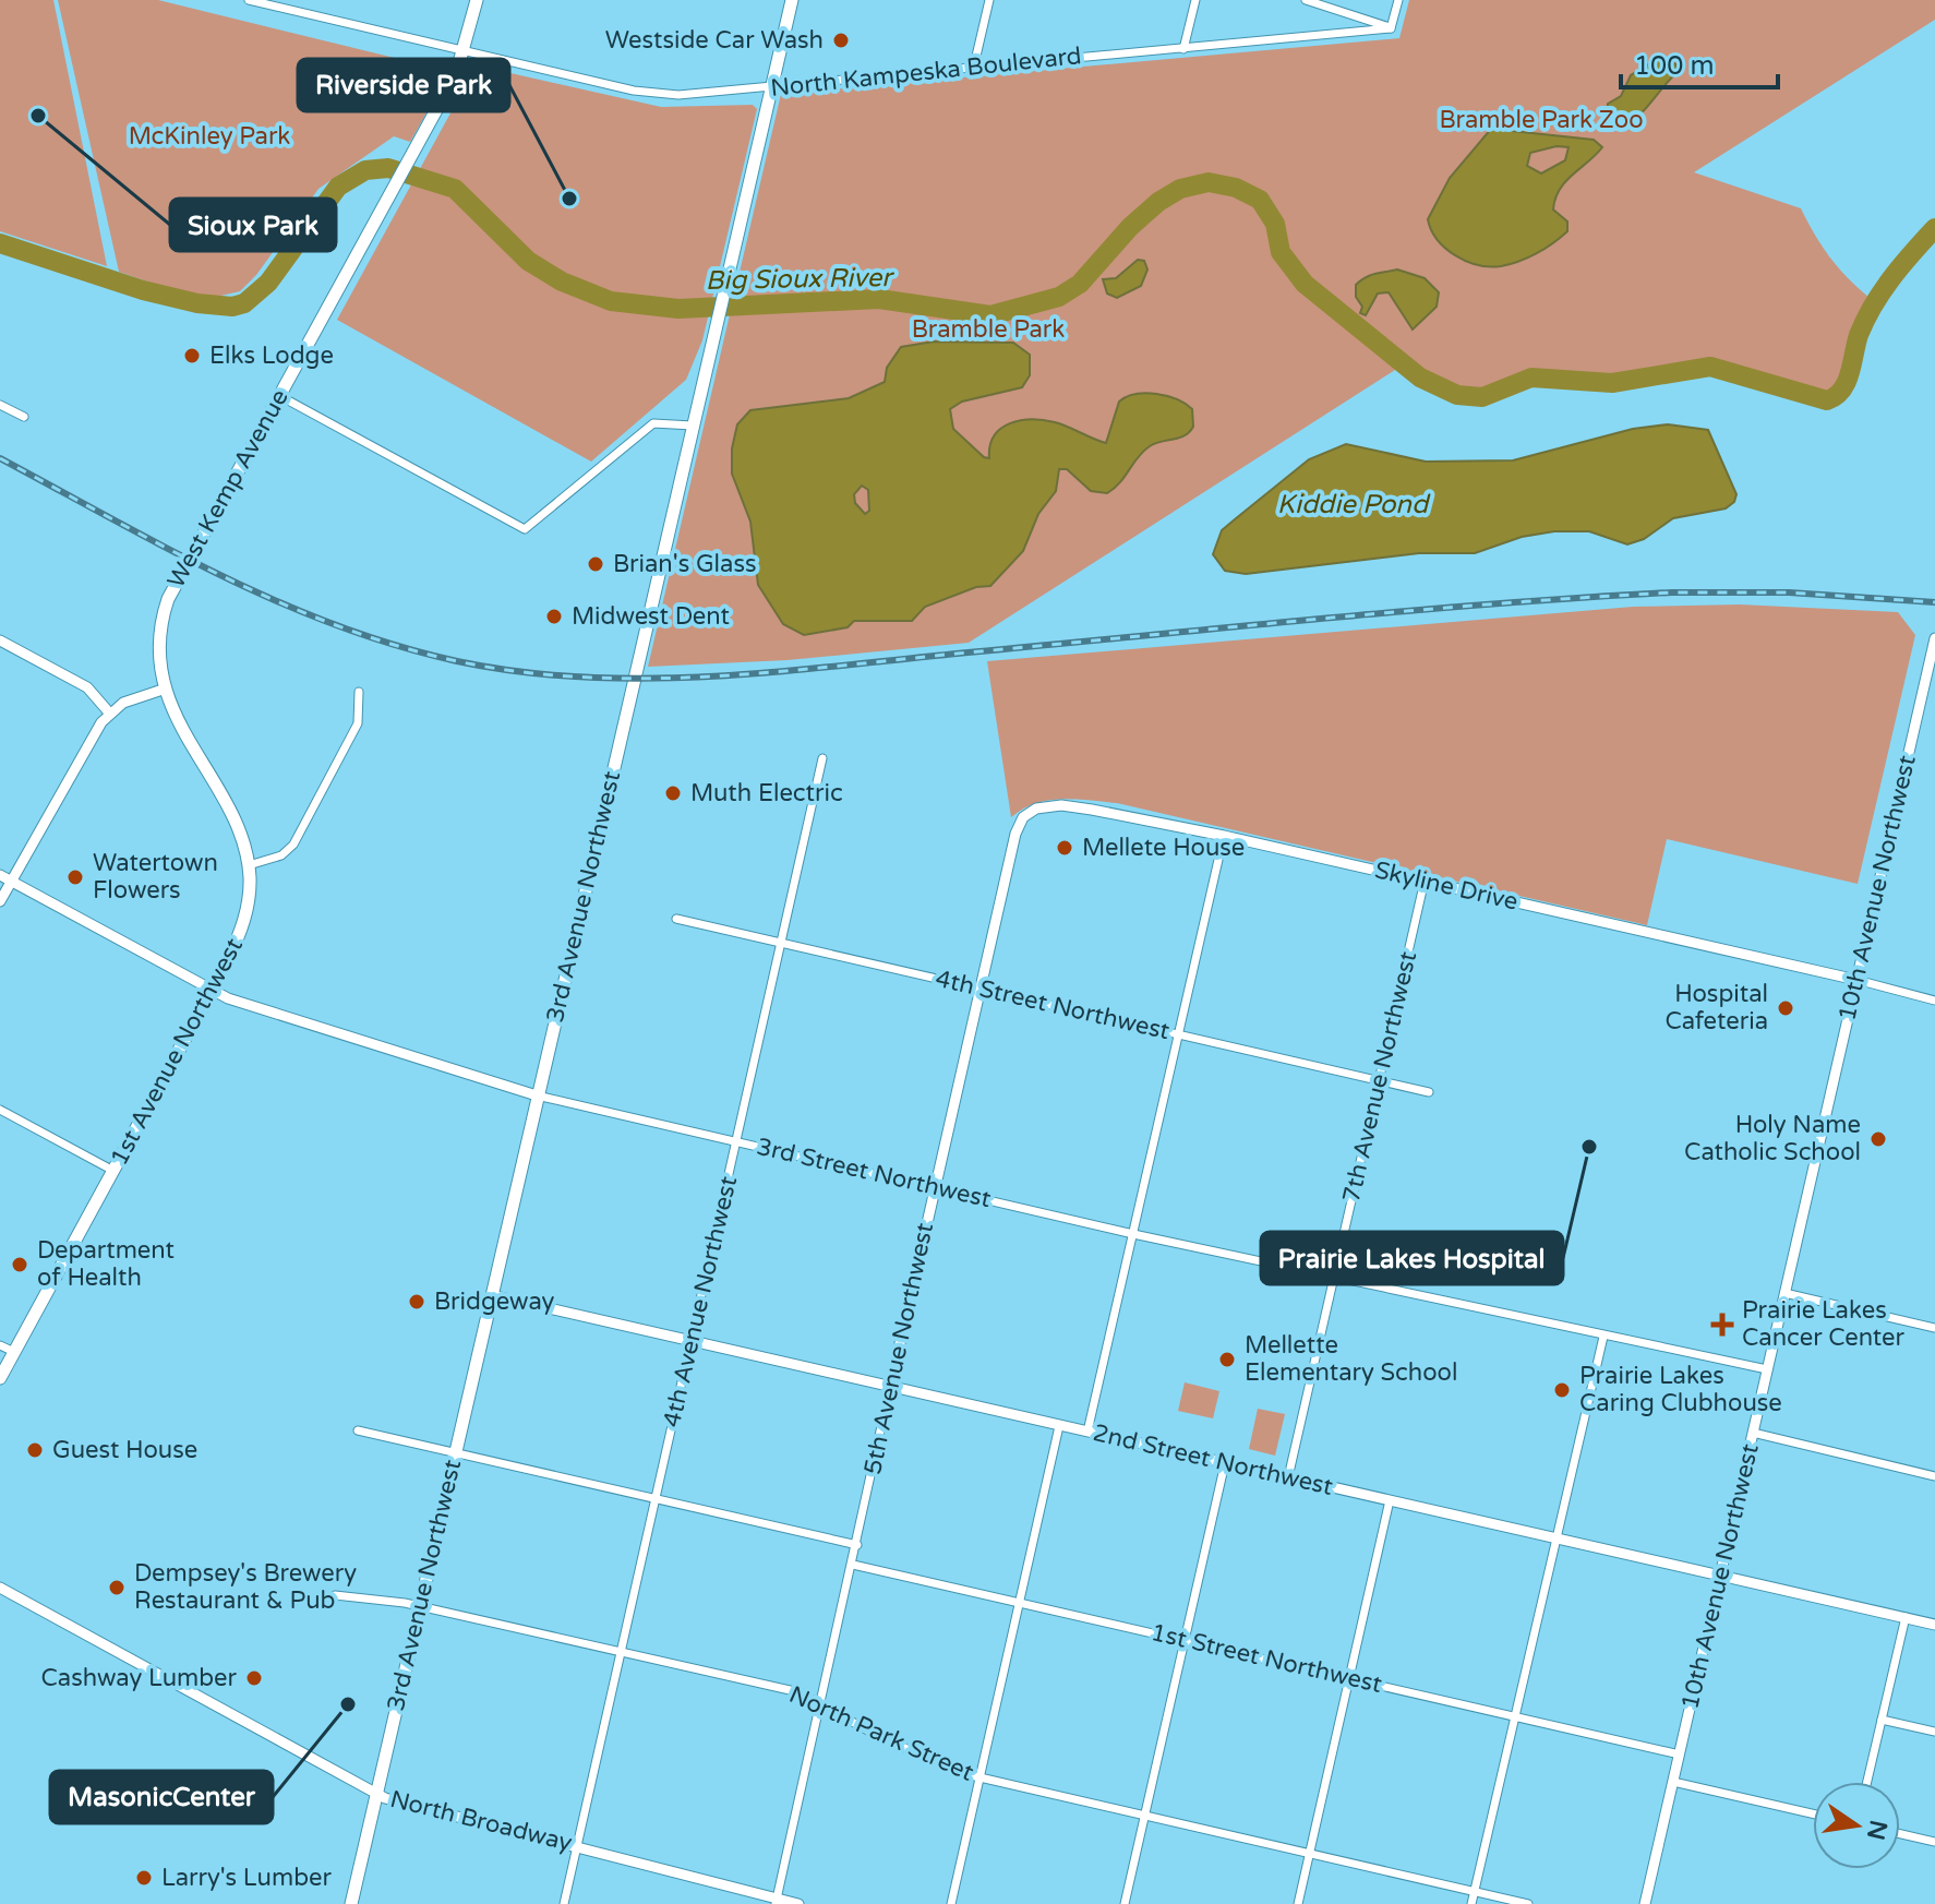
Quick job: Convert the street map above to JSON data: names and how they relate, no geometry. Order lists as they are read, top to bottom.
{
  "streets": {
    "main road": ["West Kemp Avenue", "3rd Avenue Northwest", "1st Avenue Northwest"],
    "street": [
      "North Kampeska Boulevard",
      "Skyline Drive",
      "10th Avenue Northwest",
      "4th Street Northwest",
      "7th Avenue Northwest",
      "3rd Street Northwest",
      "4th Avenue Northwest",
      "5th Avenue Northwest",
      "2nd Street Northwest",
      "1st Street Northwest",
      "North Park Street",
      "North Broadway"
    ]
  },
  "crossings": [
    ["North Kampeska Boulevard", "West Kemp Avenue"],
    ["North Kampeska Boulevard", "3rd Avenue Northwest"],
    ["Skyline Drive", "10th Avenue Northwest"],
    ["Skyline Drive", "7th Avenue Northwest"],
    ["Skyline Drive", "5th Avenue Northwest"],
    ["10th Avenue Northwest", "3rd Street Northwest"],
    ["10th Avenue Northwest", "2nd Street Northwest"],
    ["10th Avenue Northwest", "1st Street Northwest"],
    ["3rd Avenue Northwest", "3rd Street Northwest"],
    ["3rd Avenue Northwest", "2nd Street Northwest"],
    ["3rd Avenue Northwest", "North Park Street"],
    ["3rd Avenue Northwest", "North Broadway"],
    ["4th Street Northwest", "7th Avenue Northwest"],
    ["4th Street Northwest", "4th Avenue Northwest"],
    ["4th Street Northwest", "5th Avenue Northwest"],
    ["1st Avenue Northwest", "3rd Street Northwest"],
    ["7th Avenue Northwest", "3rd Street Northwest"],
    ["7th Avenue Northwest", "2nd Street Northwest"],
    ["3rd Street Northwest", "4th Avenue Northwest"],
    ["3rd Street Northwest", "5th Avenue Northwest"],
    ["4th Avenue Northwest", "2nd Street Northwest"],
    ["4th Avenue Northwest", "North Park Street"],
    ["4th Avenue Northwest", "North Broadway"],
    ["5th Avenue Northwest", "2nd Street Northwest"],
    ["5th Avenue Northwest", "1st Street Northwest"],
    ["5th Avenue Northwest", "North Park Street"],
    ["5th Avenue Northwest", "North Broadway"]
  ],
  "water": ["Big Sioux River", "Kiddie Pond"],
  "parks": ["Bramble Park Zoo", "McKinley Park", "Bramble Park"],
  "places": {
    "other": [
      "Westside Car Wash",
      "Sioux Park",
      "Riverside Park",
      "Elks Lodge",
      "Brian's Glass",
      "Midwest Dent",
      "Muth Electric",
      "Mellete House",
      "Watertown Flowers",
      "Hospital Cafeteria",
      "Holy Name Catholic School",
      "Prairie Lakes Hospital",
      "Department of Health",
      "Bridgeway",
      "Mellette Elementary School",
      "Prairie Lakes Caring Clubhouse",
      "Guest House",
      "Dempsey's Brewery Restaurant & Pub",
      "Cashway Lumber",
      "MasonicCenter",
      "Larry's Lumber"
    ],
    "health": ["Prairie Lakes Cancer Center"]
  },
  "scale_bar": "100 m",
  "north": "right"
}
